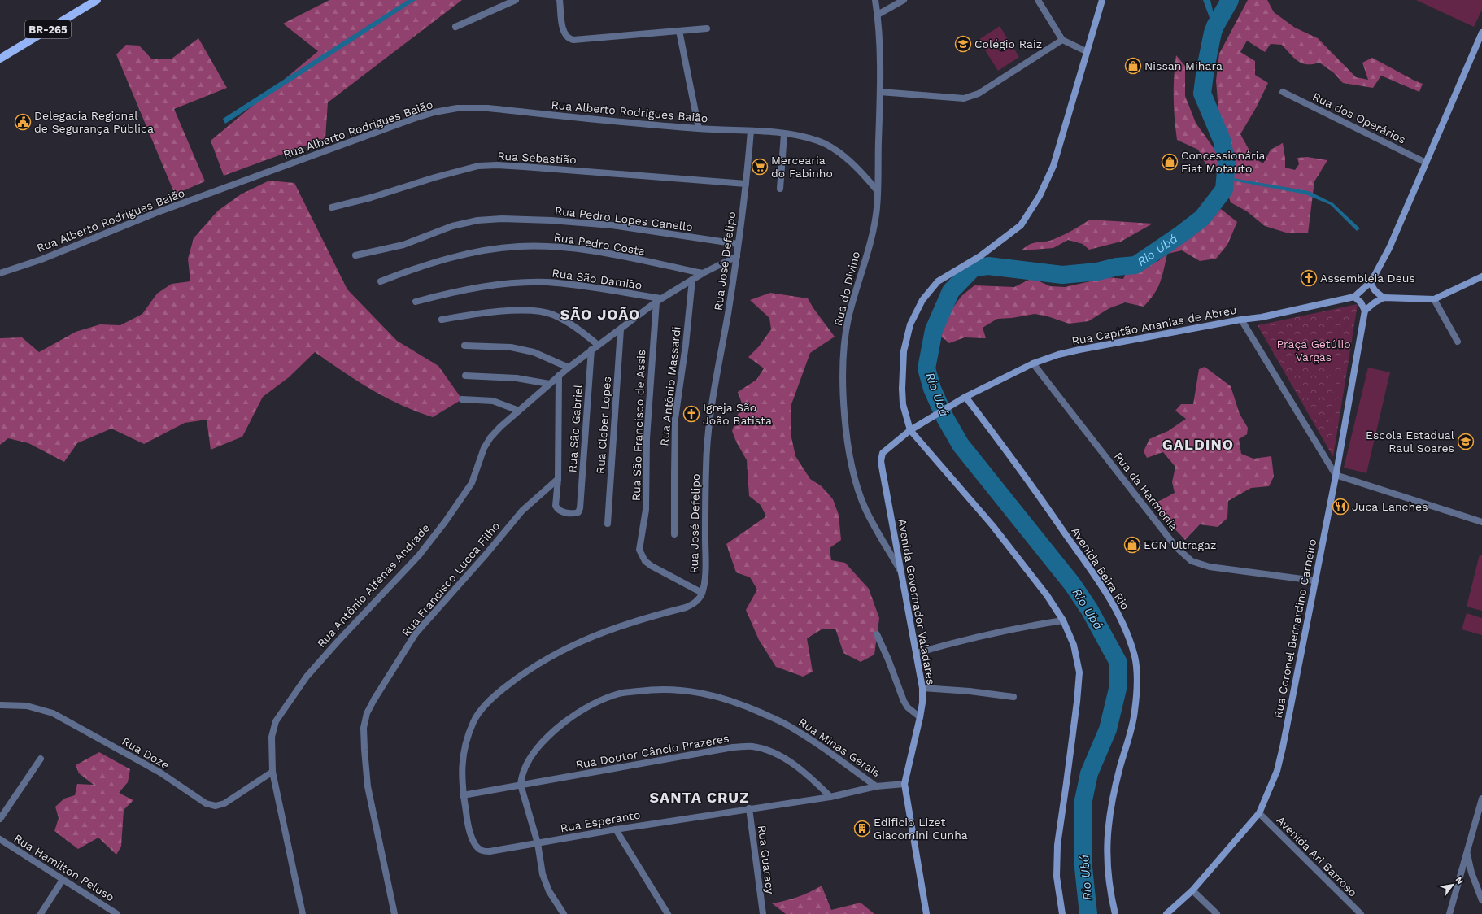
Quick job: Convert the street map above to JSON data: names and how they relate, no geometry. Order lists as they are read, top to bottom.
{
  "streets": {
    "main road": [
      "BR-265",
      "Rua Capitão Ananias de Abreu",
      "Avenida Beira Rio",
      "Avenida Governador Valadares",
      "Rua Coronel Bernardino Carneiro"
    ],
    "street": [
      "Rua Alberto Rodrigues Baião",
      "Rua dos Operários",
      "Rua Sebastião",
      "Rua Pedro Lopes Canello",
      "Rua Pedro Costa",
      "Rua José Defelipo",
      "Rua São Damião",
      "Rua do Divino",
      "Rua Antônio Massardi",
      "Rua Cleber Lopes",
      "Rua São Francisco de Assis",
      "Rua São Gabriel",
      "Rua da Harmonia",
      "Rua Francisco Lucca Filho",
      "Rua Antônio Alfenas Andrade",
      "Rua Minas Gerais",
      "Rua Doutor Câncio Prazeres",
      "Rua Doze",
      "Rua Esperanto",
      "Avenida Ari Barroso",
      "Rua Guaracy",
      "Rua Hamilton Peluso"
    ]
  },
  "crossings": [
    ["Rua Alberto Rodrigues Baião", "Rua José Defelipo"],
    ["Rua Alberto Rodrigues Baião", "Rua do Divino"],
    ["Rua Sebastião", "Rua José Defelipo"],
    ["Rua Pedro Lopes Canello", "Rua José Defelipo"],
    ["Rua Pedro Costa", "Rua Antônio Alfenas Andrade"],
    ["Rua José Defelipo", "Rua São Francisco de Assis"],
    ["Rua José Defelipo", "Rua Antônio Alfenas Andrade"],
    ["Rua São Damião", "Rua São Francisco de Assis"],
    ["Rua São Damião", "Rua Antônio Alfenas Andrade"],
    ["Rua do Divino", "Avenida Governador Valadares"],
    ["Rua Capitão Ananias de Abreu", "Rua da Harmonia"],
    ["Rua Capitão Ananias de Abreu", "Avenida Beira Rio"],
    ["Rua Capitão Ananias de Abreu", "Avenida Governador Valadares"],
    ["Rua Antônio Massardi", "Rua Antônio Alfenas Andrade"],
    ["Rua Cleber Lopes", "Rua Antônio Alfenas Andrade"],
    ["Rua São Francisco de Assis", "Rua Antônio Alfenas Andrade"],
    ["Rua São Gabriel", "Rua Francisco Lucca Filho"],
    ["Rua São Gabriel", "Rua Antônio Alfenas Andrade"],
    ["Rua da Harmonia", "Rua Coronel Bernardino Carneiro"],
    ["Rua Antônio Alfenas Andrade", "Rua Doze"],
    ["Avenida Governador Valadares", "Rua Minas Gerais"],
    ["Rua Coronel Bernardino Carneiro", "Avenida Ari Barroso"],
    ["Rua Minas Gerais", "Rua Doutor Câncio Prazeres"],
    ["Rua Minas Gerais", "Rua Esperanto"],
    ["Rua Doutor Câncio Prazeres", "Rua Esperanto"],
    ["Rua Esperanto", "Rua Guaracy"]
  ],
  "districts": ["SÃO JOÃO", "GALDINO", "SANTA CRUZ"],
  "water": ["Rio Ubá"],
  "parks": ["Praça Getúlio Vargas"],
  "places": {
    "school or university": ["Colégio Raiz", "Escola Estadual Raul Soares"],
    "shop": ["Nissan Mihara", "Concessionária Fiat Motauto", "ECN Ultragaz"],
    "public building": ["Delegacia Regional de Segurança Pública"],
    "supermarket": ["Mercearia do Fabinho"],
    "church": ["Assembleia Deus", "Igreja São João Batista"],
    "restaurant": ["Juca Lanches"],
    "building": ["Edificio Lizet Giacomini Cunha"]
  },
  "north": "top right"
}
